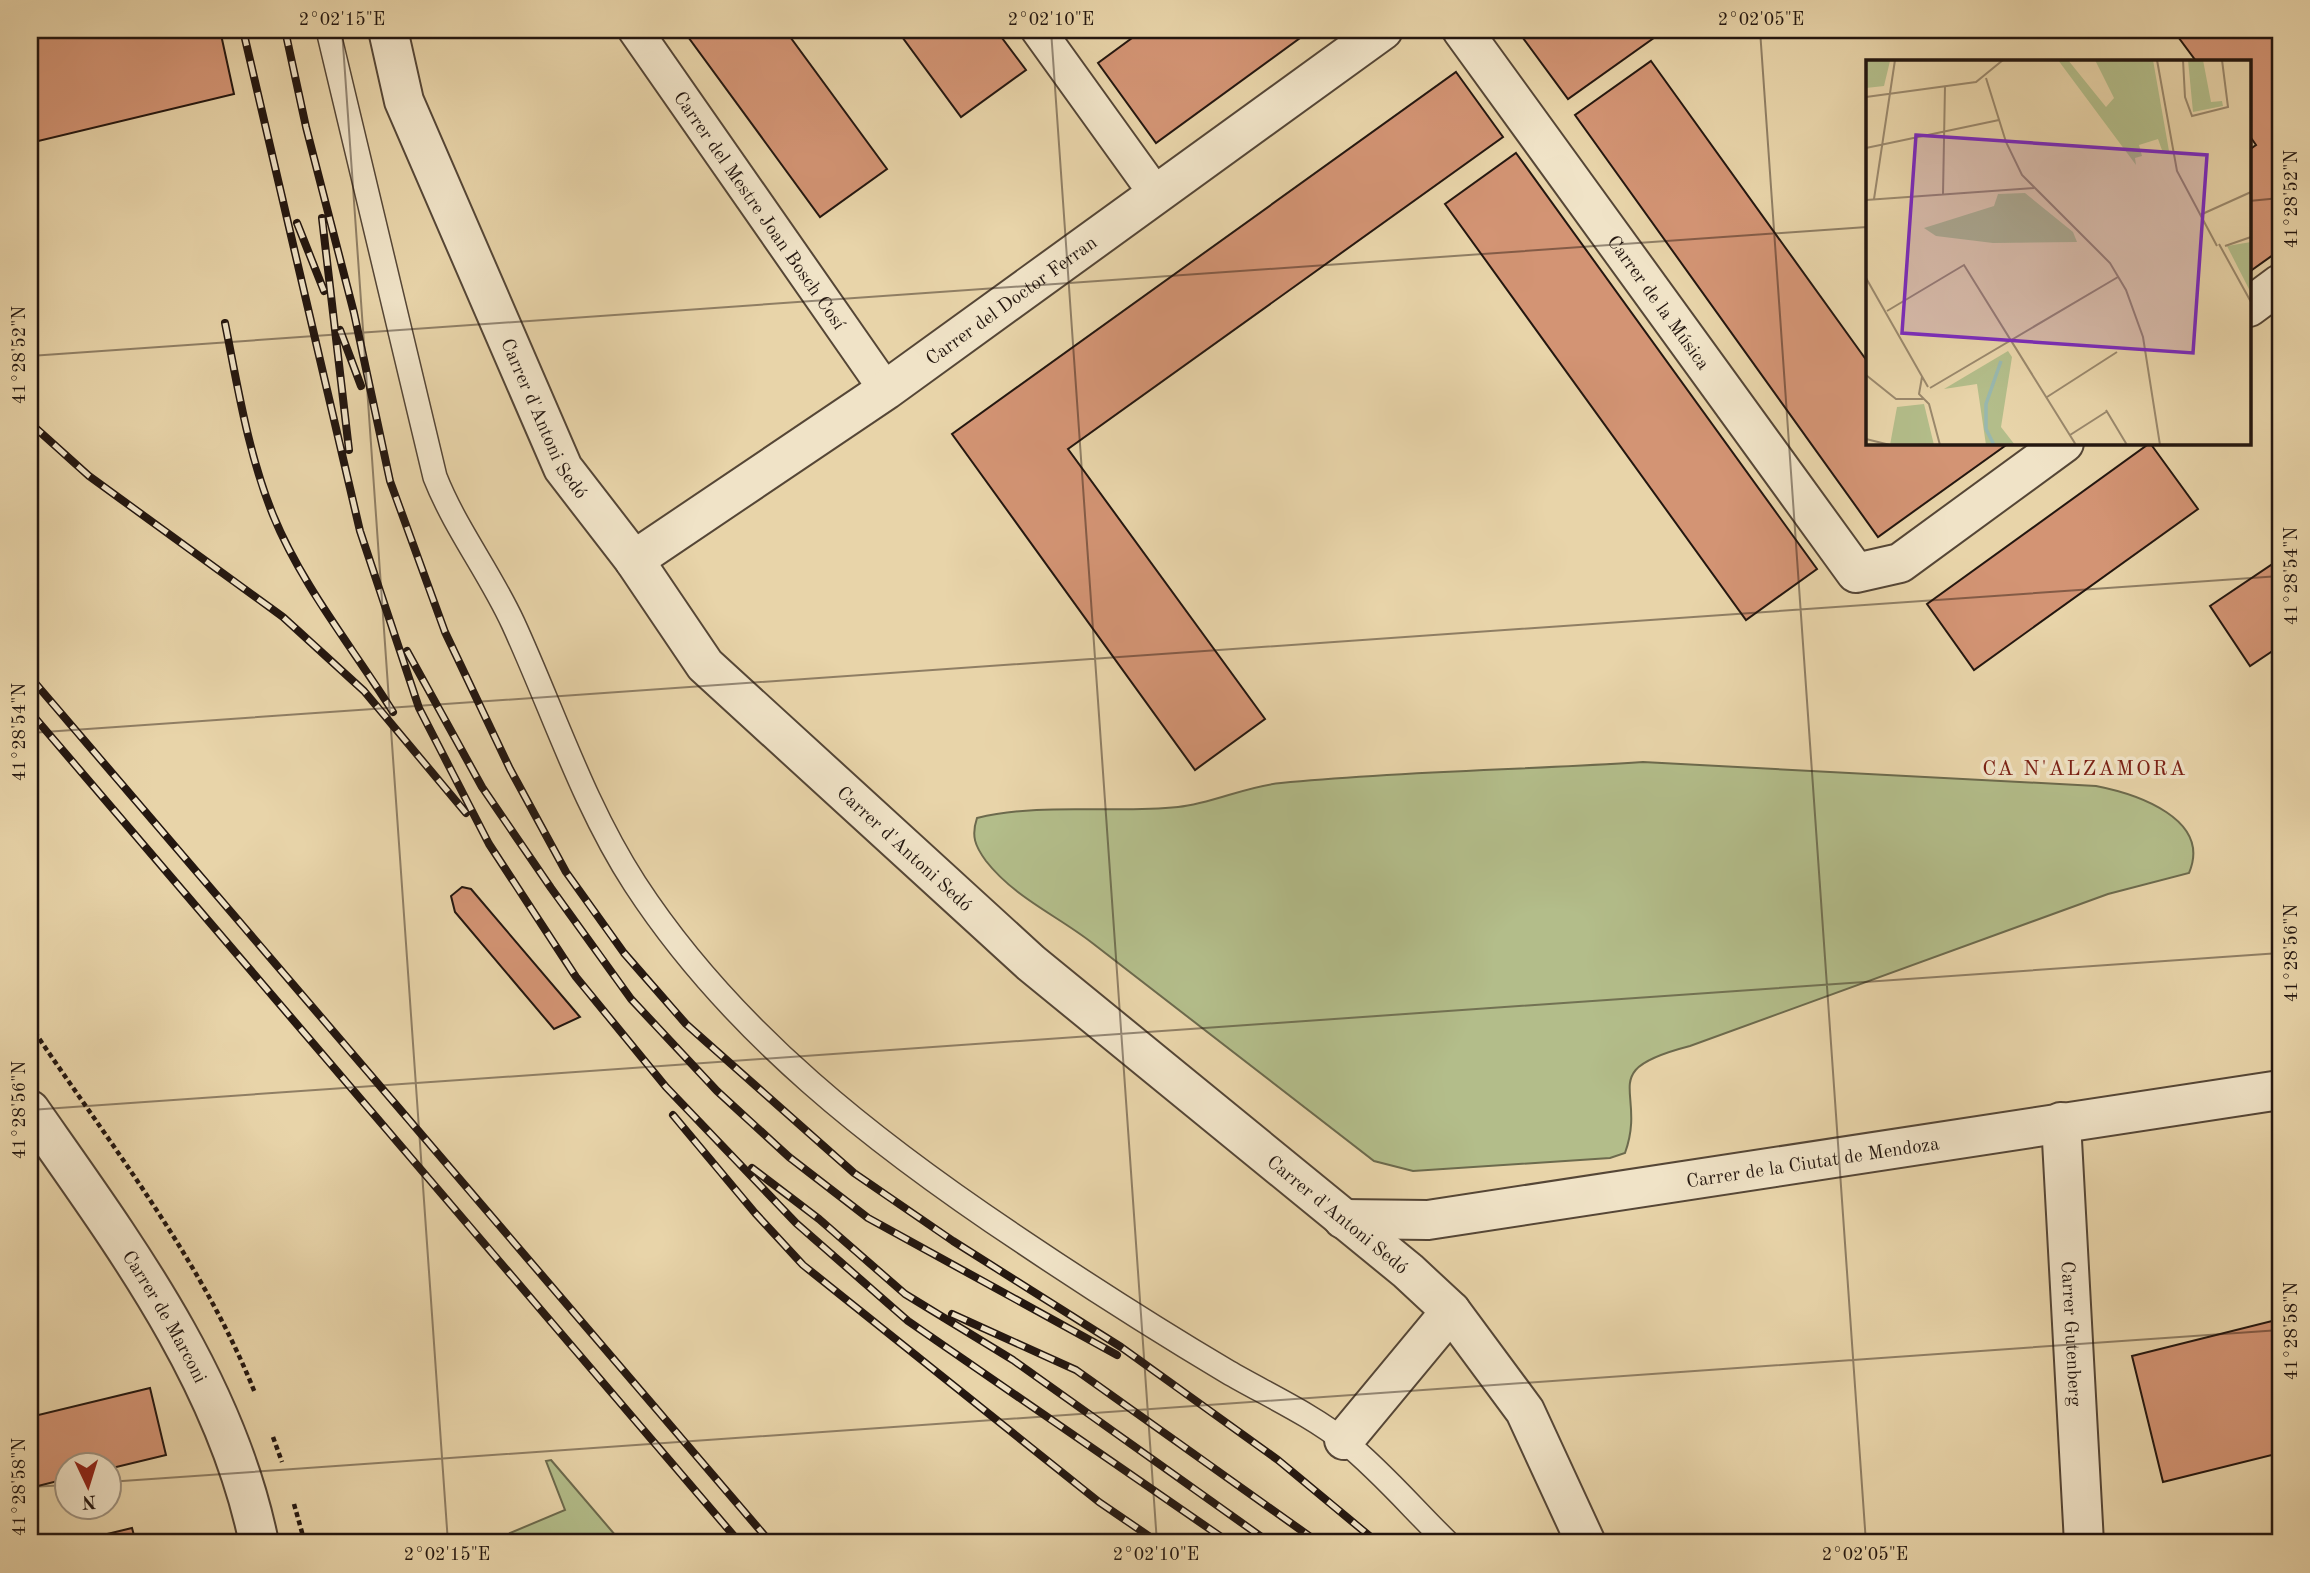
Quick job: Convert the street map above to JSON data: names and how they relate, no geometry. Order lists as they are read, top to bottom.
{
  "streets": {
    "street": [
      "Carrer del Mestre Joan Bosch Cosí",
      "Carrer del Doctor Ferran",
      "Carrer de la Música",
      "Carrer d'Antoni Sedó",
      "Carrer de la Ciutat de Mendoza",
      "Carrer de Marconi",
      "Carrer Gutenberg"
    ]
  },
  "crossings": [
    ["Carrer del Mestre Joan Bosch Cosí", "Carrer del Doctor Ferran"],
    ["Carrer del Doctor Ferran", "Carrer d'Antoni Sedó"],
    ["Carrer d'Antoni Sedó", "Carrer de la Ciutat de Mendoza"],
    ["Carrer de la Ciutat de Mendoza", "Carrer Gutenberg"]
  ],
  "districts": ["CA N'ALZAMORA"],
  "north": "bottom",
  "coordinates": [
    "2°02'15\"E",
    "2°02'10\"E",
    "2°02'05\"E",
    "41°28'52\"N",
    "41°28'54\"N",
    "41°28'56\"N",
    "41°28'58\"N"
  ]
}
